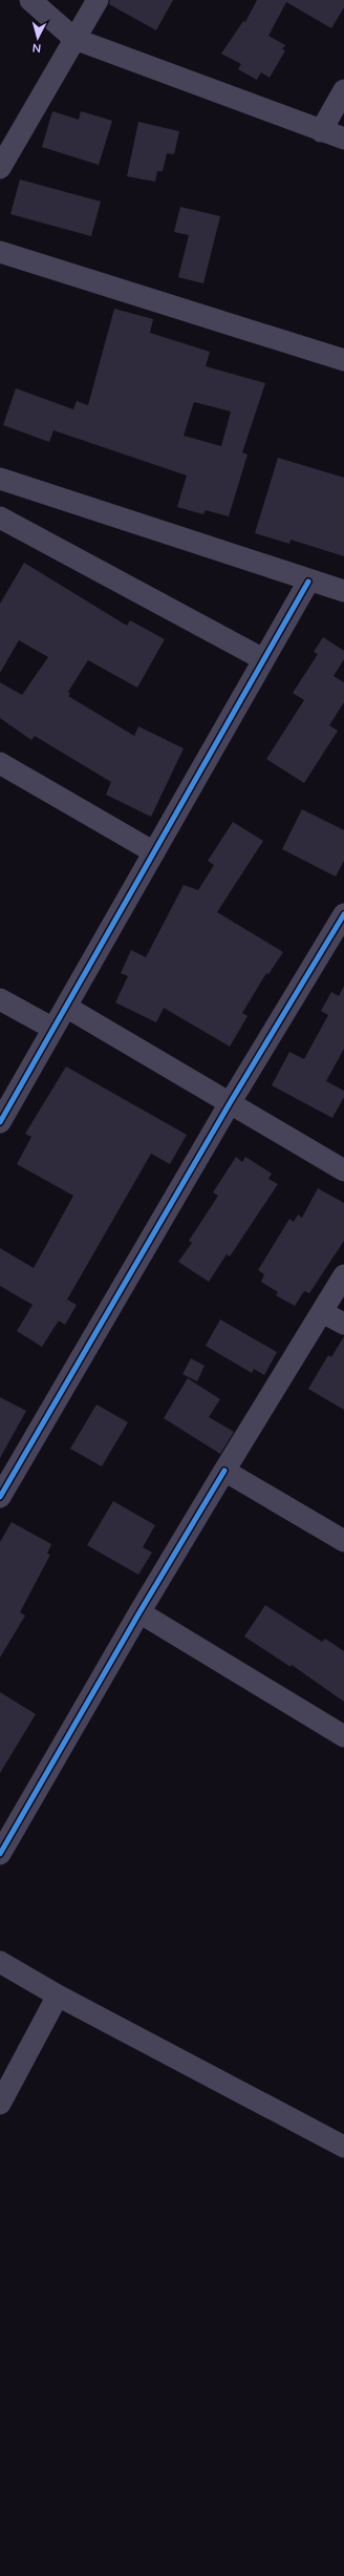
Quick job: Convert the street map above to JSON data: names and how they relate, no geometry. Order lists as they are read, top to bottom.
{
  "north": "bottom"
}
